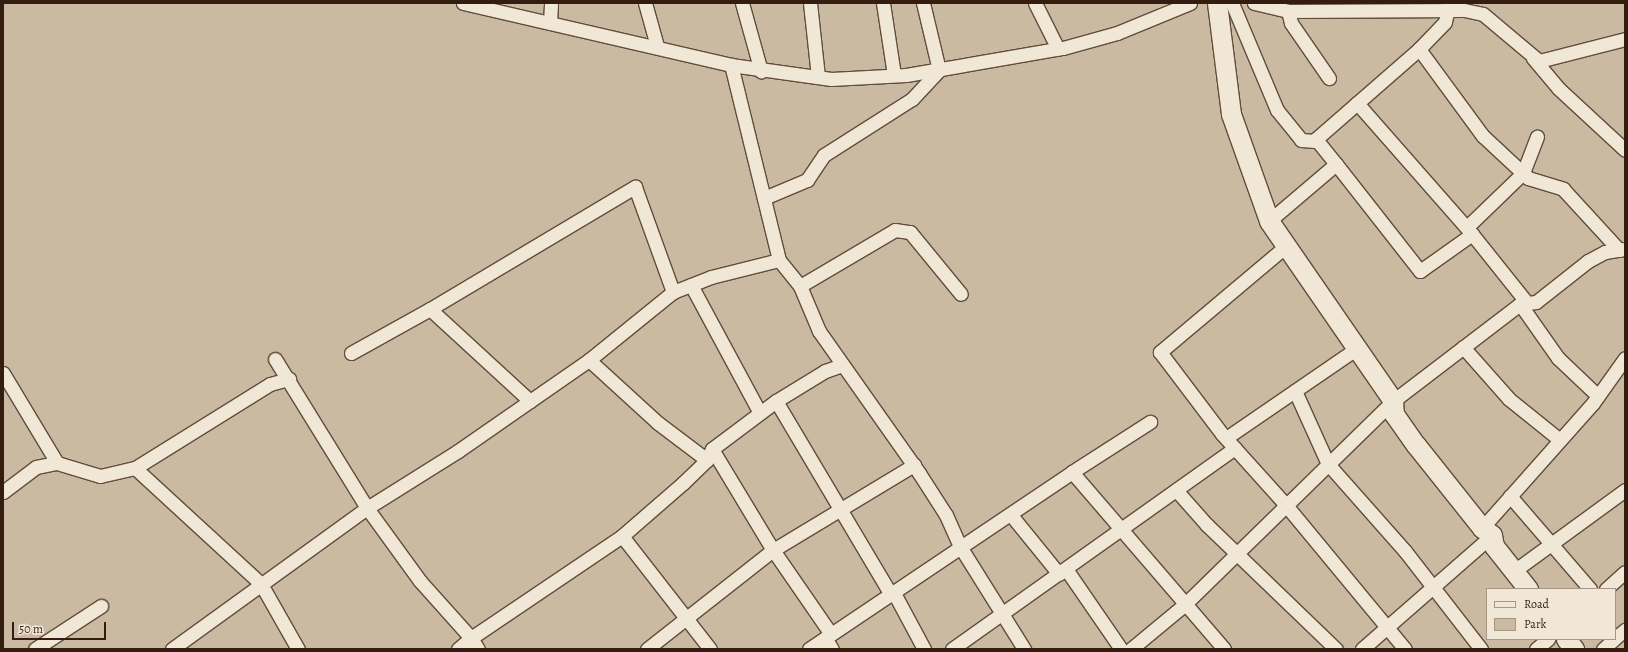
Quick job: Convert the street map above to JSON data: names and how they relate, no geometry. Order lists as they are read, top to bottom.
{
  "legend": ["Road", "Park"],
  "scale_bar": "50 m"
}
